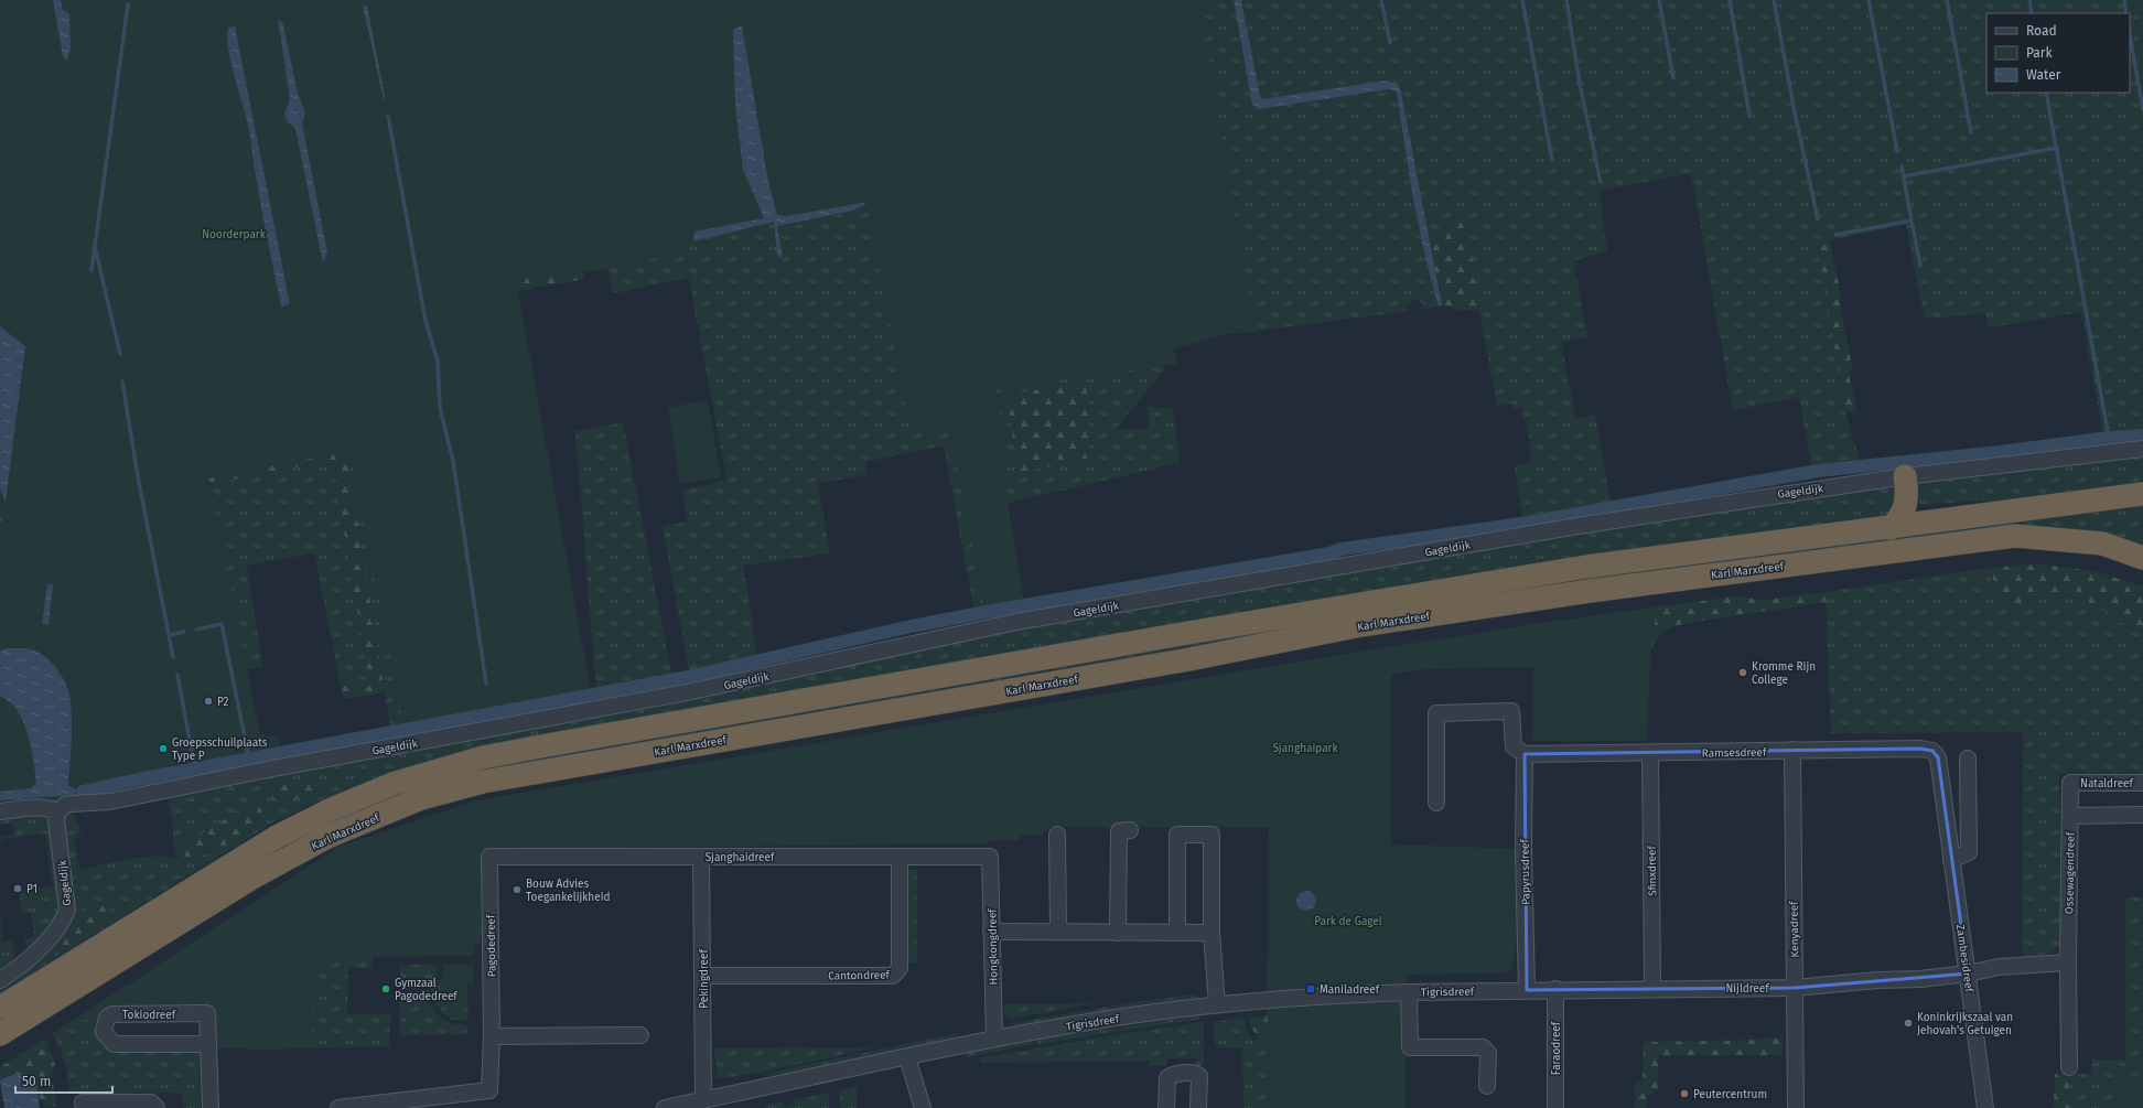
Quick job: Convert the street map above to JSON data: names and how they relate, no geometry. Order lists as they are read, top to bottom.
{
  "streets": {
    "highway": ["Karl Marxdreef"],
    "street": [
      "Gageldijk",
      "Ramsesdreef",
      "Nataldreef",
      "Sjanghaidreef",
      "Sfinxdreef",
      "Papyrusdreef",
      "Ossewagendreef",
      "Kenyadreef",
      "Pagodedreef",
      "Hongkongdreef",
      "Zambesidreef",
      "Cantondreef",
      "Pekingdreef",
      "Nijldreef",
      "Tigrisdreef",
      "Tokiodreef",
      "Faraodreef"
    ]
  },
  "crossings": [
    ["Ramsesdreef", "Sfinxdreef"],
    ["Ramsesdreef", "Papyrusdreef"],
    ["Ramsesdreef", "Kenyadreef"],
    ["Ramsesdreef", "Zambesidreef"],
    ["Nataldreef", "Ossewagendreef"],
    ["Sjanghaidreef", "Pagodedreef"],
    ["Sjanghaidreef", "Hongkongdreef"],
    ["Sjanghaidreef", "Cantondreef"],
    ["Sjanghaidreef", "Pekingdreef"],
    ["Sfinxdreef", "Nijldreef"],
    ["Papyrusdreef", "Nijldreef"],
    ["Papyrusdreef", "Tigrisdreef"],
    ["Kenyadreef", "Nijldreef"],
    ["Hongkongdreef", "Tigrisdreef"],
    ["Zambesidreef", "Nijldreef"],
    ["Cantondreef", "Pekingdreef"],
    ["Pekingdreef", "Tigrisdreef"],
    ["Nijldreef", "Tigrisdreef"],
    ["Nijldreef", "Faraodreef"]
  ],
  "parks": ["Noorderpark", "Sjanghaipark", "Park de Gagel"],
  "places": {
    "other": [
      "Kromme Rijn College",
      "P2",
      "Groepsschuilplaats Type P",
      "P1",
      "Bouw Advies Toegankelijkheid",
      "Gymzaal Pagodedreef",
      "Koninkrijkszaal van Jehovah's Getuigen",
      "Peutercentrum"
    ],
    "transit": ["Maniladreef"]
  },
  "legend": ["Road", "Park", "Water"],
  "scale_bar": "50 m"
}
